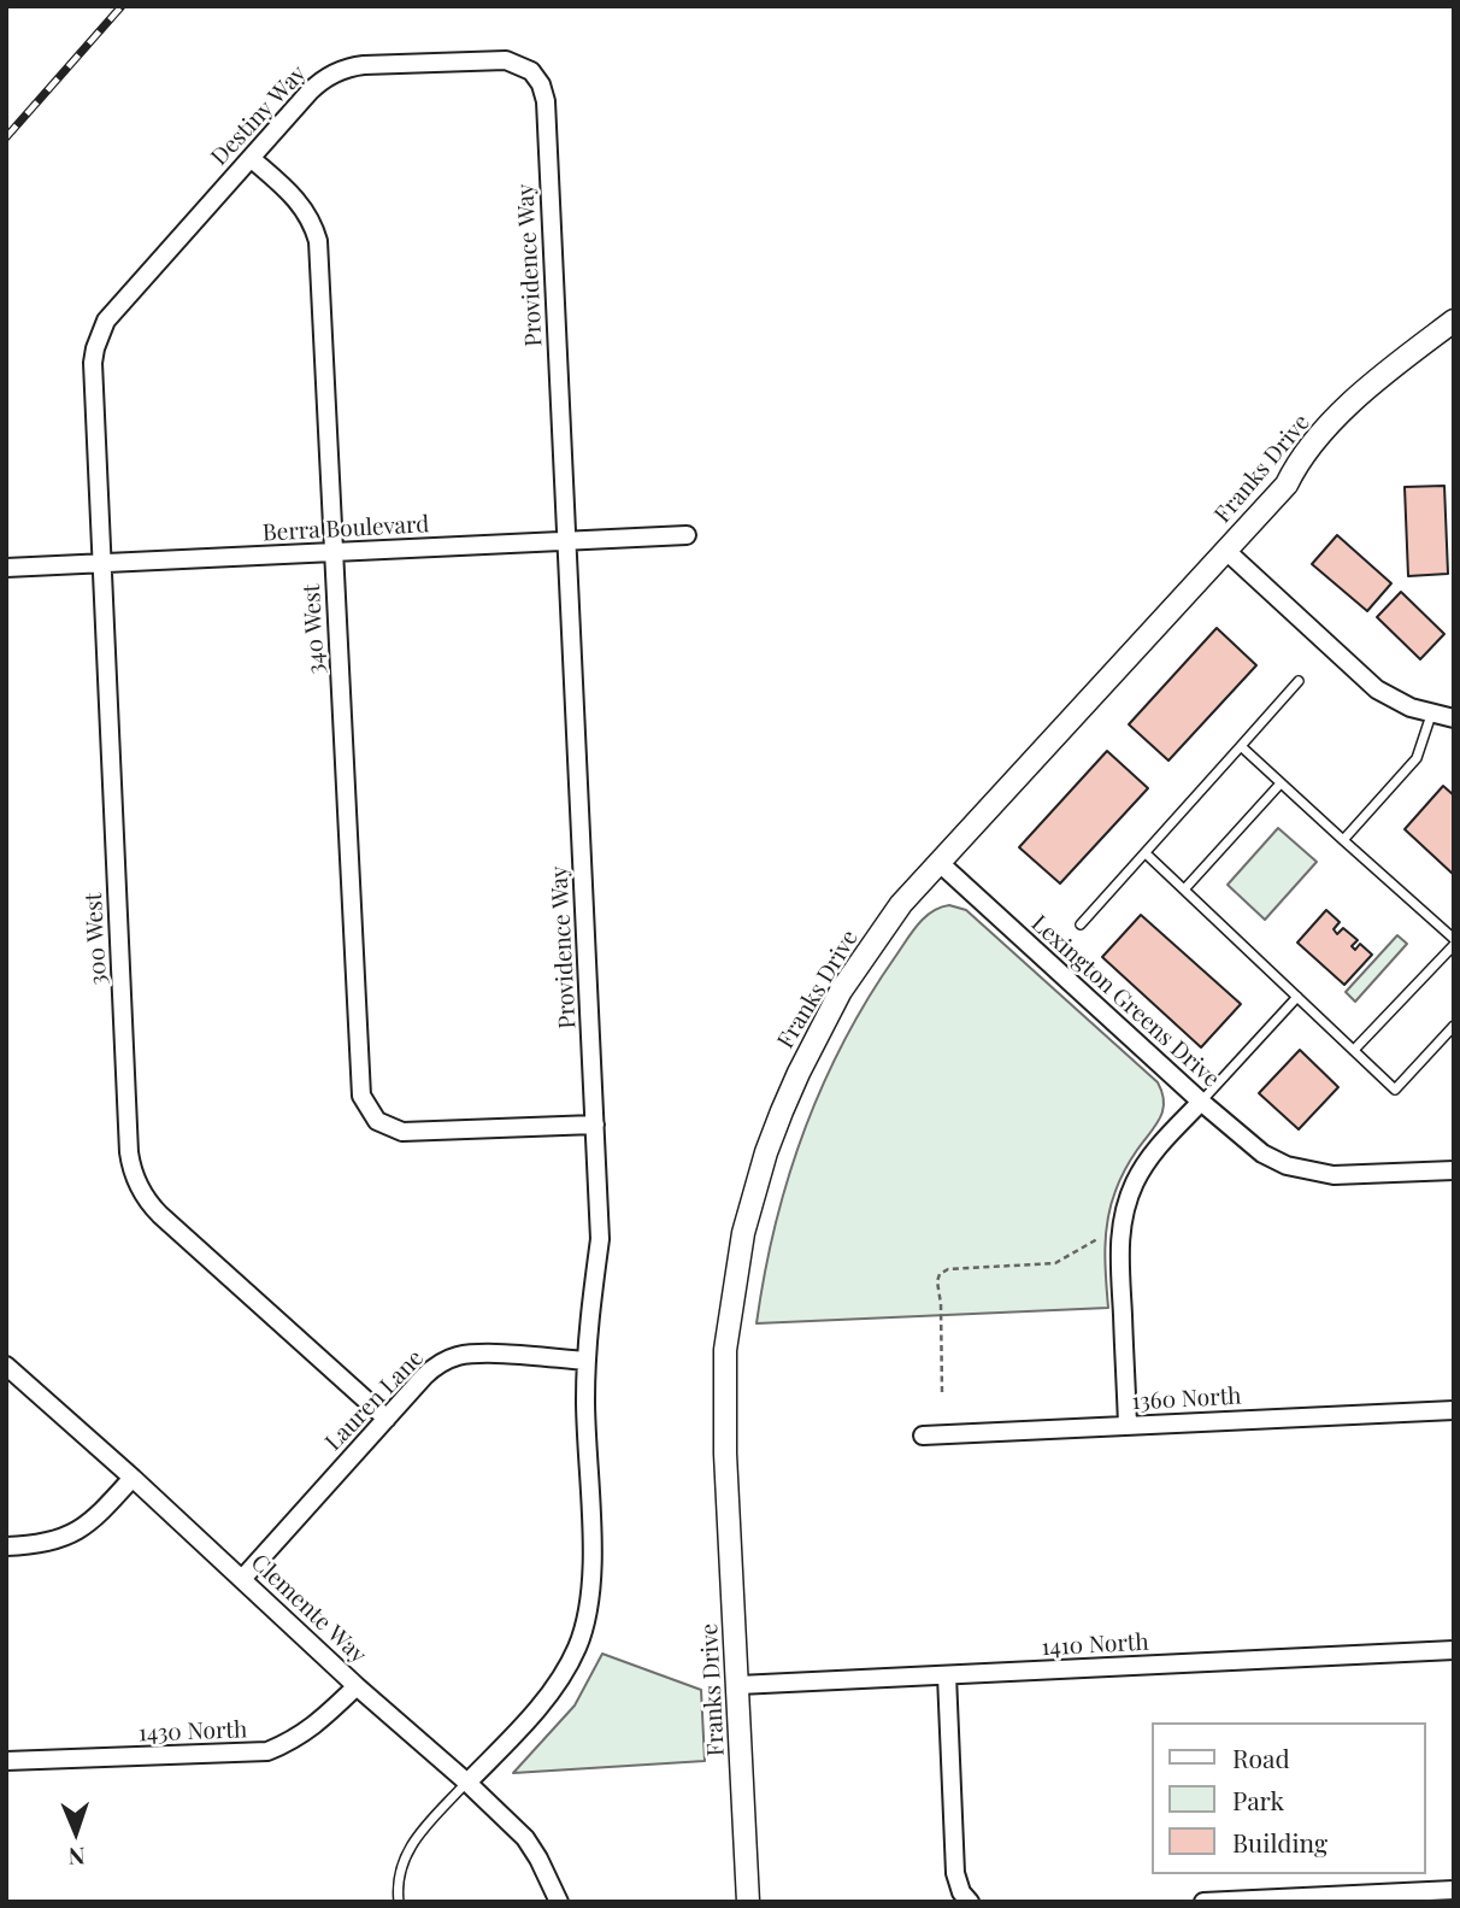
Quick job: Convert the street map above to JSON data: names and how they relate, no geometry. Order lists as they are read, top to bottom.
{
  "streets": {
    "street": [
      "Destiny Way",
      "Providence Way",
      "Franks Drive",
      "Berra Boulevard",
      "340 West",
      "300 West",
      "Lexington Greens Drive",
      "1360 North",
      "Lauren Lane",
      "Clemente Way",
      "1410 North",
      "1430 North"
    ]
  },
  "crossings": [
    ["Destiny Way", "Providence Way"],
    ["Destiny Way", "340 West"],
    ["Destiny Way", "300 West"],
    ["Providence Way", "Berra Boulevard"],
    ["Providence Way", "340 West"],
    ["Providence Way", "Lauren Lane"],
    ["Providence Way", "Clemente Way"],
    ["Franks Drive", "Lexington Greens Drive"],
    ["Franks Drive", "1410 North"],
    ["Berra Boulevard", "340 West"],
    ["Berra Boulevard", "300 West"],
    ["300 West", "Lauren Lane"],
    ["Lauren Lane", "Clemente Way"],
    ["Clemente Way", "1430 North"]
  ],
  "legend": ["Road", "Park", "Building"],
  "north": "bottom"
}
